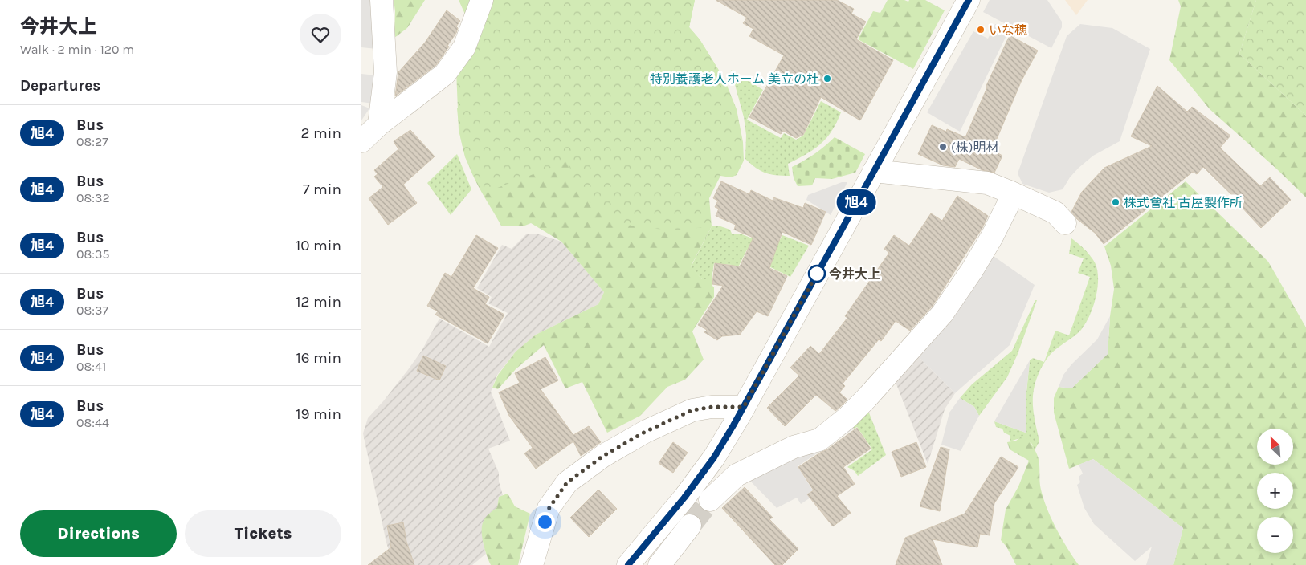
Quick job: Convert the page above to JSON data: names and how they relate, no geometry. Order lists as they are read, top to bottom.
{
  "places": [
    "いな穂",
    "特別養護老人ホーム 美立の杜",
    "(株)明材",
    "株式會社 古屋製作所",
    "今井大上"
  ],
  "lines": ["bus line 旭4"],
  "north": "top left",
  "page": {
    "heading": [
      ["今井大上", "Walk · 2 min · 120 m"],
      "Departures"
    ],
    "on_map": "旭4",
    "list": [
      {
        "mark": "旭4",
        "name": "Bus",
        "note": "08:27",
        "value": "2 min"
      },
      {
        "mark": "旭4",
        "name": "Bus",
        "note": "08:32",
        "value": "7 min"
      },
      {
        "mark": "旭4",
        "name": "Bus",
        "note": "08:35",
        "value": "10 min"
      },
      {
        "mark": "旭4",
        "name": "Bus",
        "note": "08:37",
        "value": "12 min"
      },
      {
        "mark": "旭4",
        "name": "Bus",
        "note": "08:41",
        "value": "16 min"
      },
      {
        "mark": "旭4",
        "name": "Bus",
        "note": "08:44",
        "value": "19 min"
      }
    ],
    "map_buttons": ["+", "−"],
    "buttons": ["Directions", "Tickets"]
  }
}
